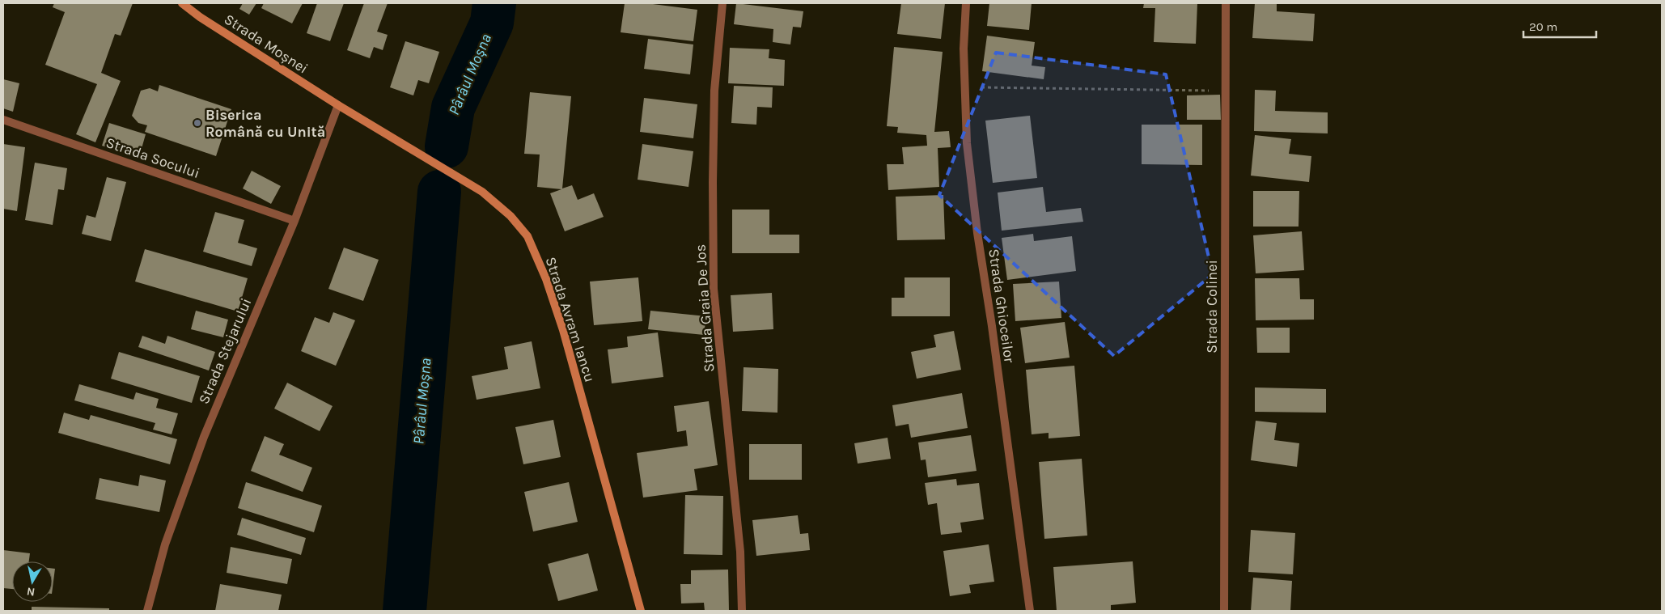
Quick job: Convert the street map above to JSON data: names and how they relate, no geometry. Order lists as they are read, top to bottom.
{
  "streets": {
    "main road": ["Strada Moșnei", "Strada Avram Iancu"],
    "street": [
      "Strada Socului",
      "Strada Ghioceilor",
      "Strada Colinei",
      "Strada Graia De Jos",
      "Strada Stejarului"
    ]
  },
  "crossings": [
    ["Strada Moșnei", "Strada Avram Iancu"],
    ["Strada Moșnei", "Strada Stejarului"],
    ["Strada Socului", "Strada Stejarului"],
    ["Strada Avram Iancu", "Strada Stejarului"]
  ],
  "water": ["Pârâul Moșna"],
  "places": ["Biserica Română cu Unită"],
  "scale_bar": "20 m",
  "north": "bottom"
}
